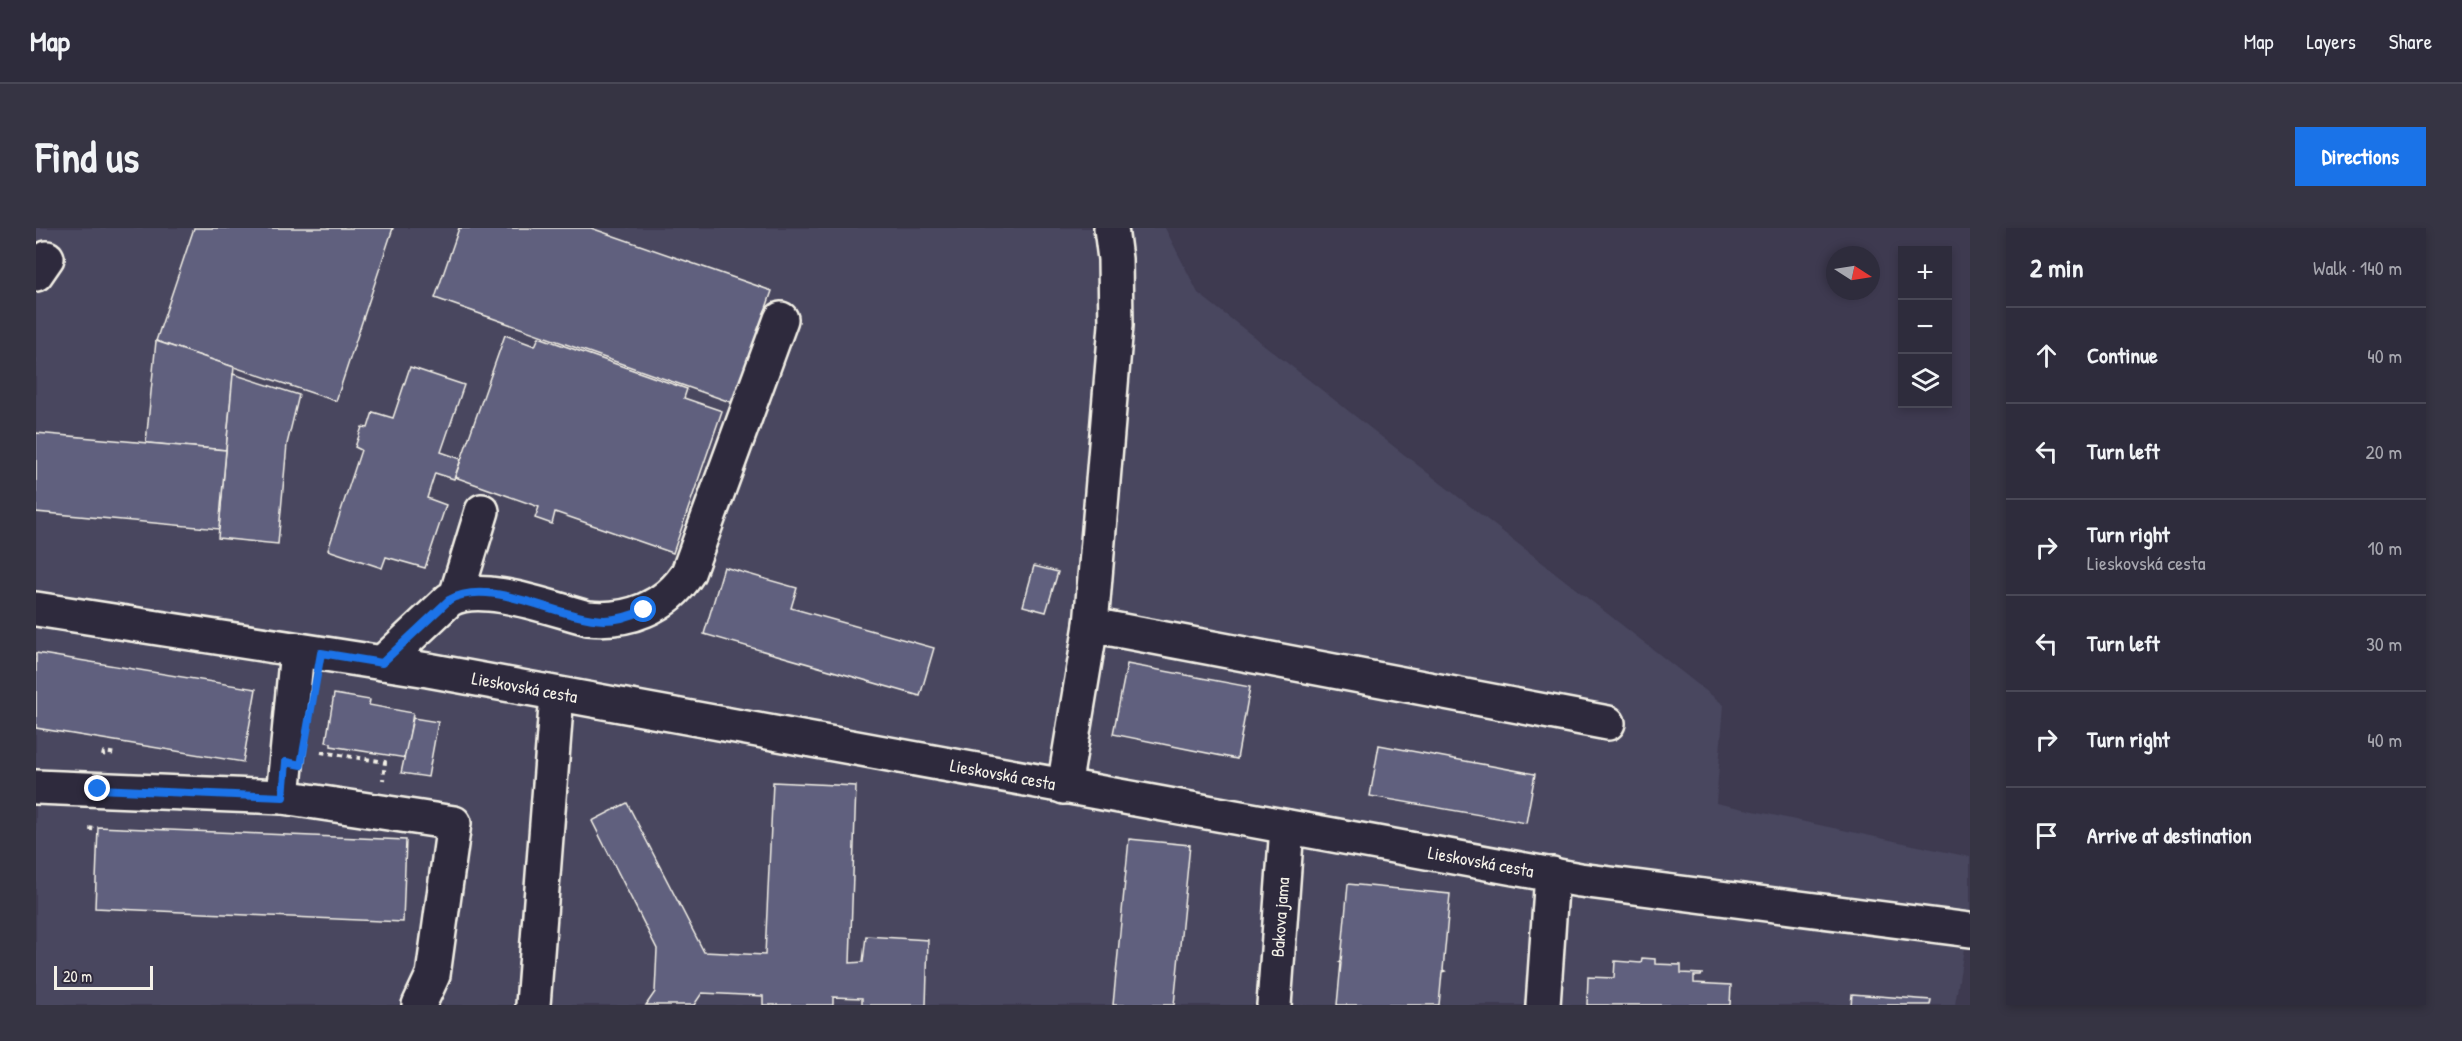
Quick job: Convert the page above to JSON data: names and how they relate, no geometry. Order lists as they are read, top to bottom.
{
  "streets": {
    "street": ["Lieskovská cesta", "Bakova jama"]
  },
  "crossings": [
    ["Lieskovská cesta", "Bakova jama"]
  ],
  "scale_bar": "20 m",
  "north": "right",
  "page": {
    "header": "Map",
    "nav": ["Map", "Layers", "Share"],
    "buttons": "Directions",
    "title": "Find us",
    "heading": ["2 min", "Walk · 140 m"],
    "map_buttons": ["+", "−"],
    "list": [
      ["Continue", "40 m"],
      ["Turn left", "20 m"],
      ["Turn right", "Lieskovská cesta", "10 m"],
      ["Turn left", "30 m"],
      ["Turn right", "40 m"],
      "Arrive at destination"
    ],
    "scale": "20 m"
  }
}
